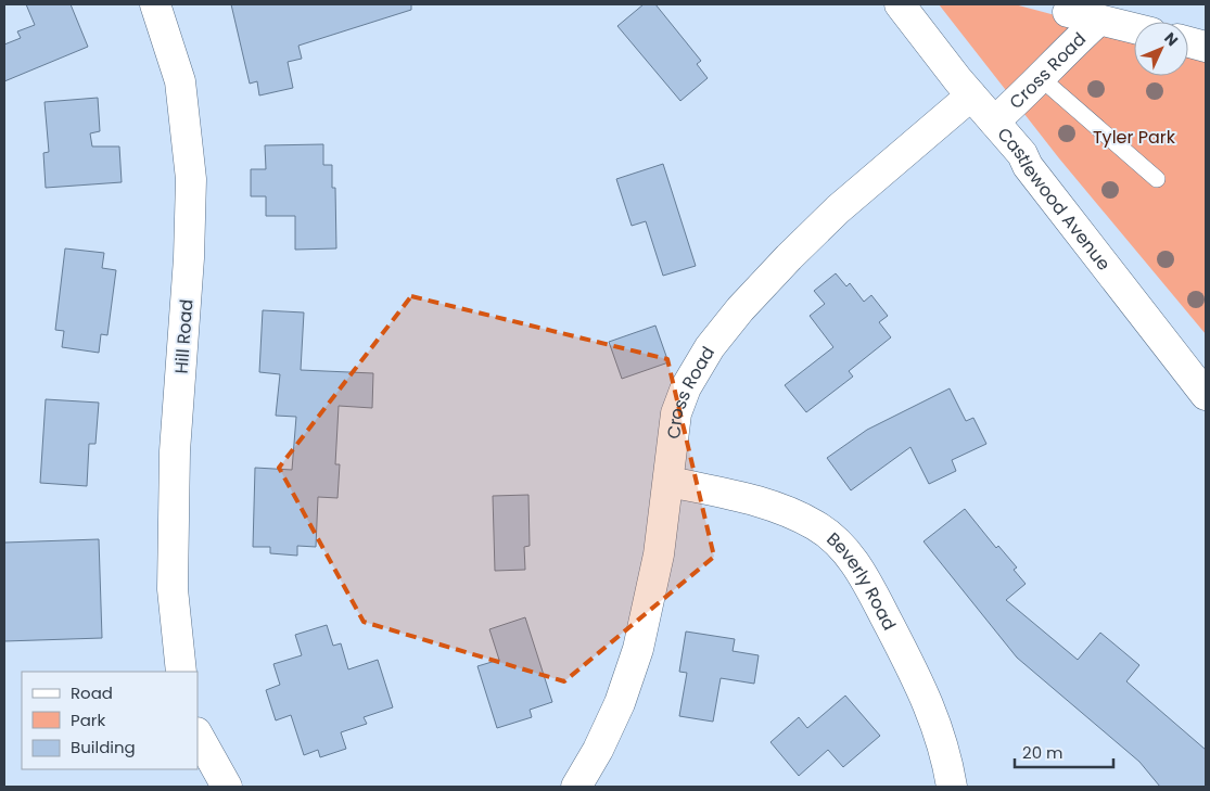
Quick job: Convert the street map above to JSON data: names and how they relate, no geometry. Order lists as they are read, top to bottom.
{
  "streets": {
    "street": [
      "Cross Road",
      "Castlewood Avenue",
      "Hill Road",
      "Beverly Road"
    ]
  },
  "crossings": [
    ["Cross Road", "Castlewood Avenue"],
    ["Cross Road", "Beverly Road"]
  ],
  "parks": ["Tyler Park"],
  "legend": ["Road", "Park", "Building"],
  "scale_bar": "20 m",
  "north": "top right"
}
